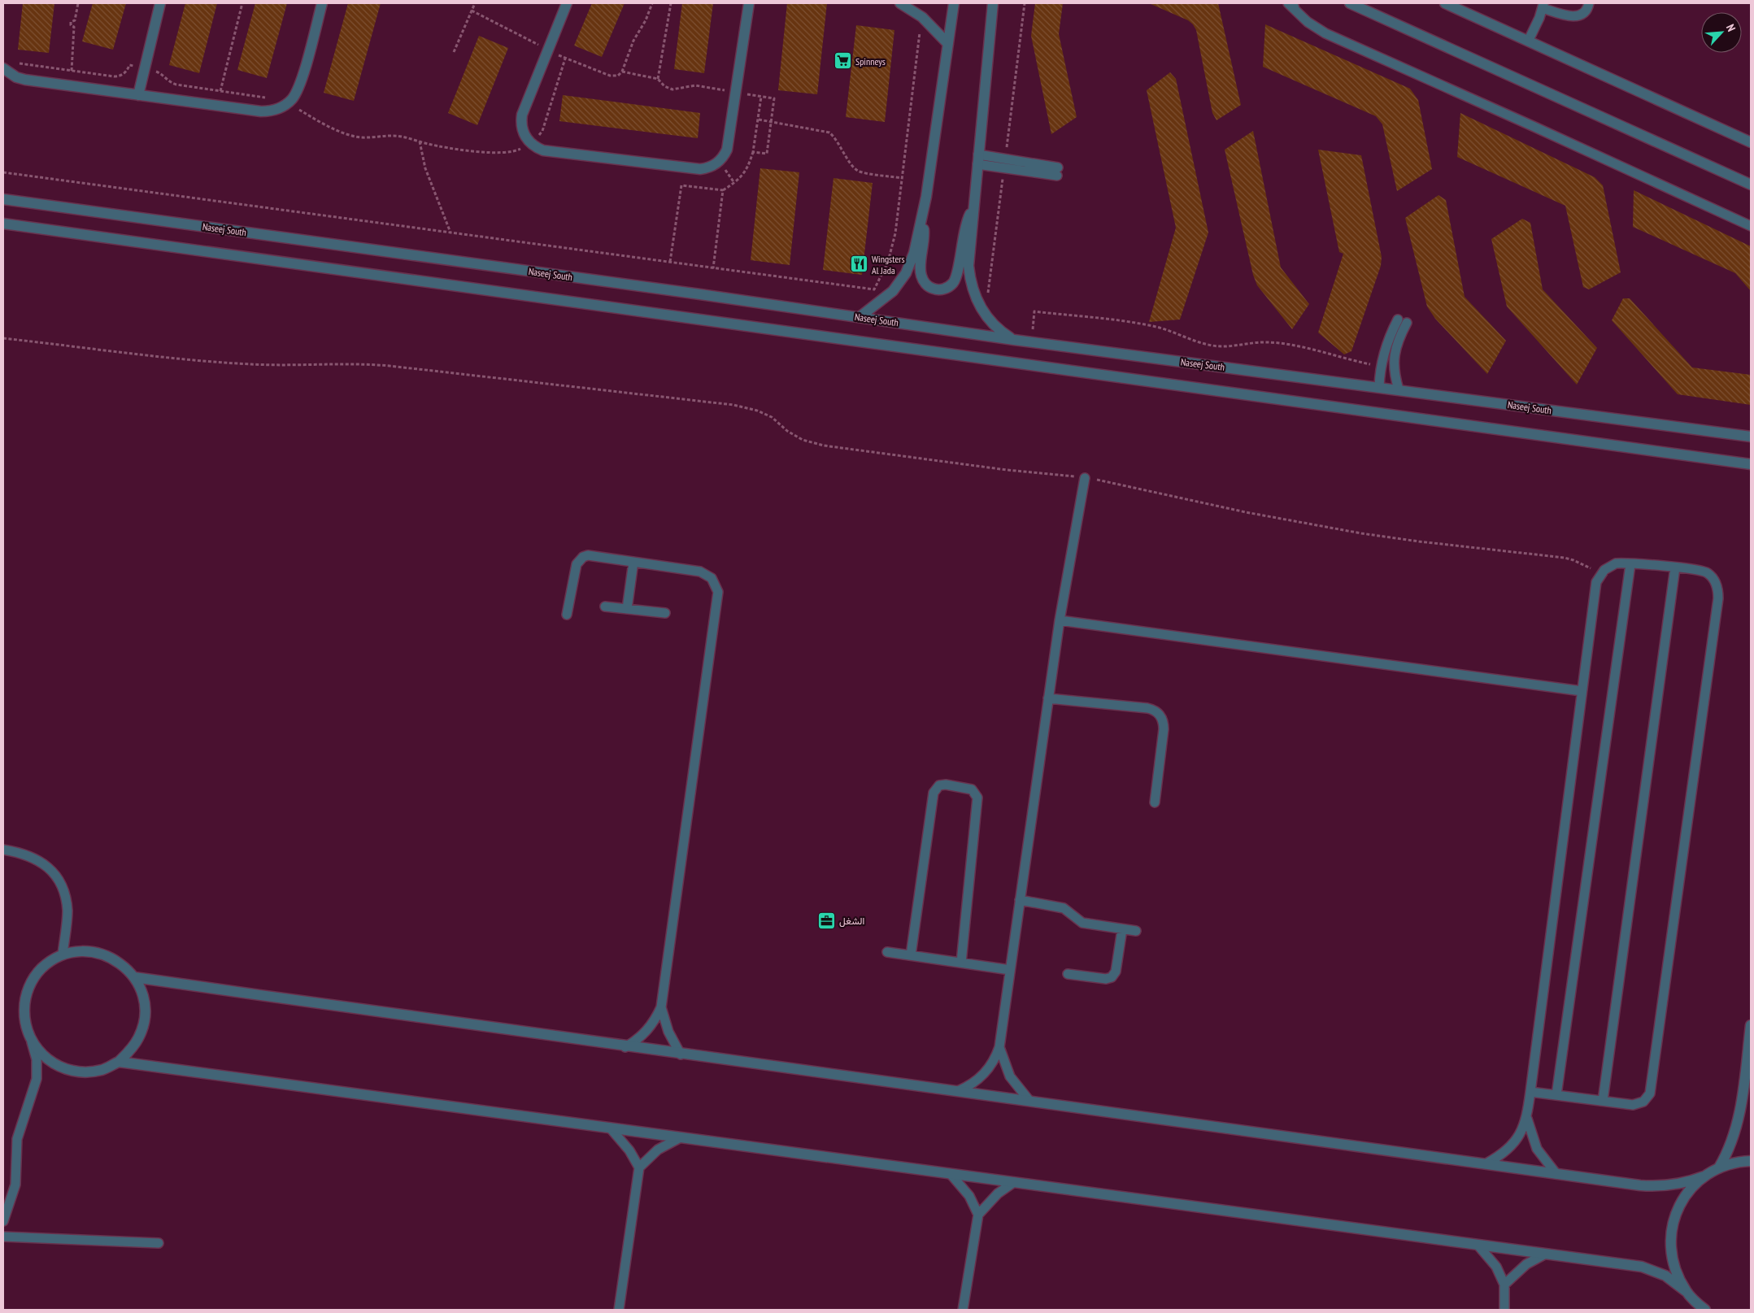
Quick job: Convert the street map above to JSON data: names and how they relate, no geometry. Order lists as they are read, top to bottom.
{
  "streets": {
    "street": ["Naseej South"]
  },
  "places": {
    "supermarket": ["Spinneys"],
    "restaurant": ["Wingsters Al Jada"],
    "office": ["الشغل"]
  },
  "north": "top right"
}
